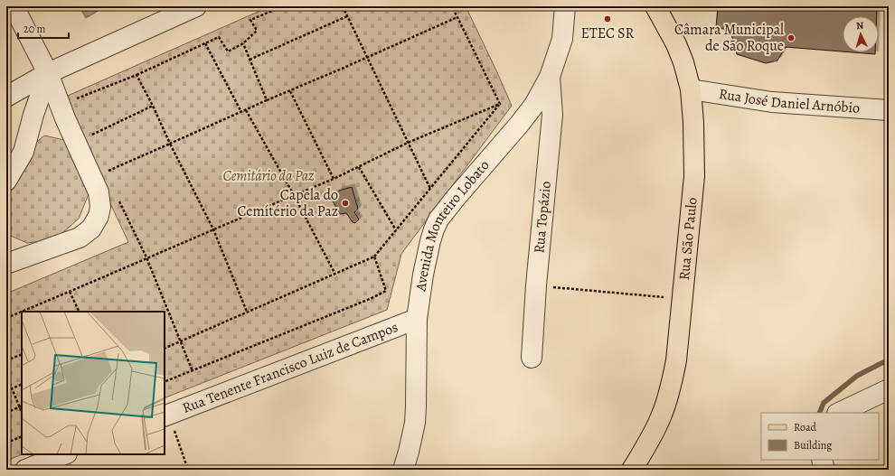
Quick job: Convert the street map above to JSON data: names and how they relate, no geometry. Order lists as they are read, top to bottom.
{
  "streets": {
    "main road": ["Rua São Paulo"],
    "street": [
      "Rua José Daniel Arnóbio",
      "Rua Topázio",
      "Avenida Monteiro Lobato",
      "Rua Tenente Francisco Luiz de Campos"
    ]
  },
  "crossings": [
    ["Rua José Daniel Arnóbio", "Rua São Paulo"],
    ["Rua Topázio", "Avenida Monteiro Lobato"],
    ["Avenida Monteiro Lobato", "Rua Tenente Francisco Luiz de Campos"]
  ],
  "parks": ["Cemitário da Paz"],
  "places": ["ETEC SR", "Câmara Municipal de São Roque", "Capela do Cemítério da Paz"],
  "legend": ["Road", "Building"],
  "scale_bar": "20 m",
  "north": "top"
}
